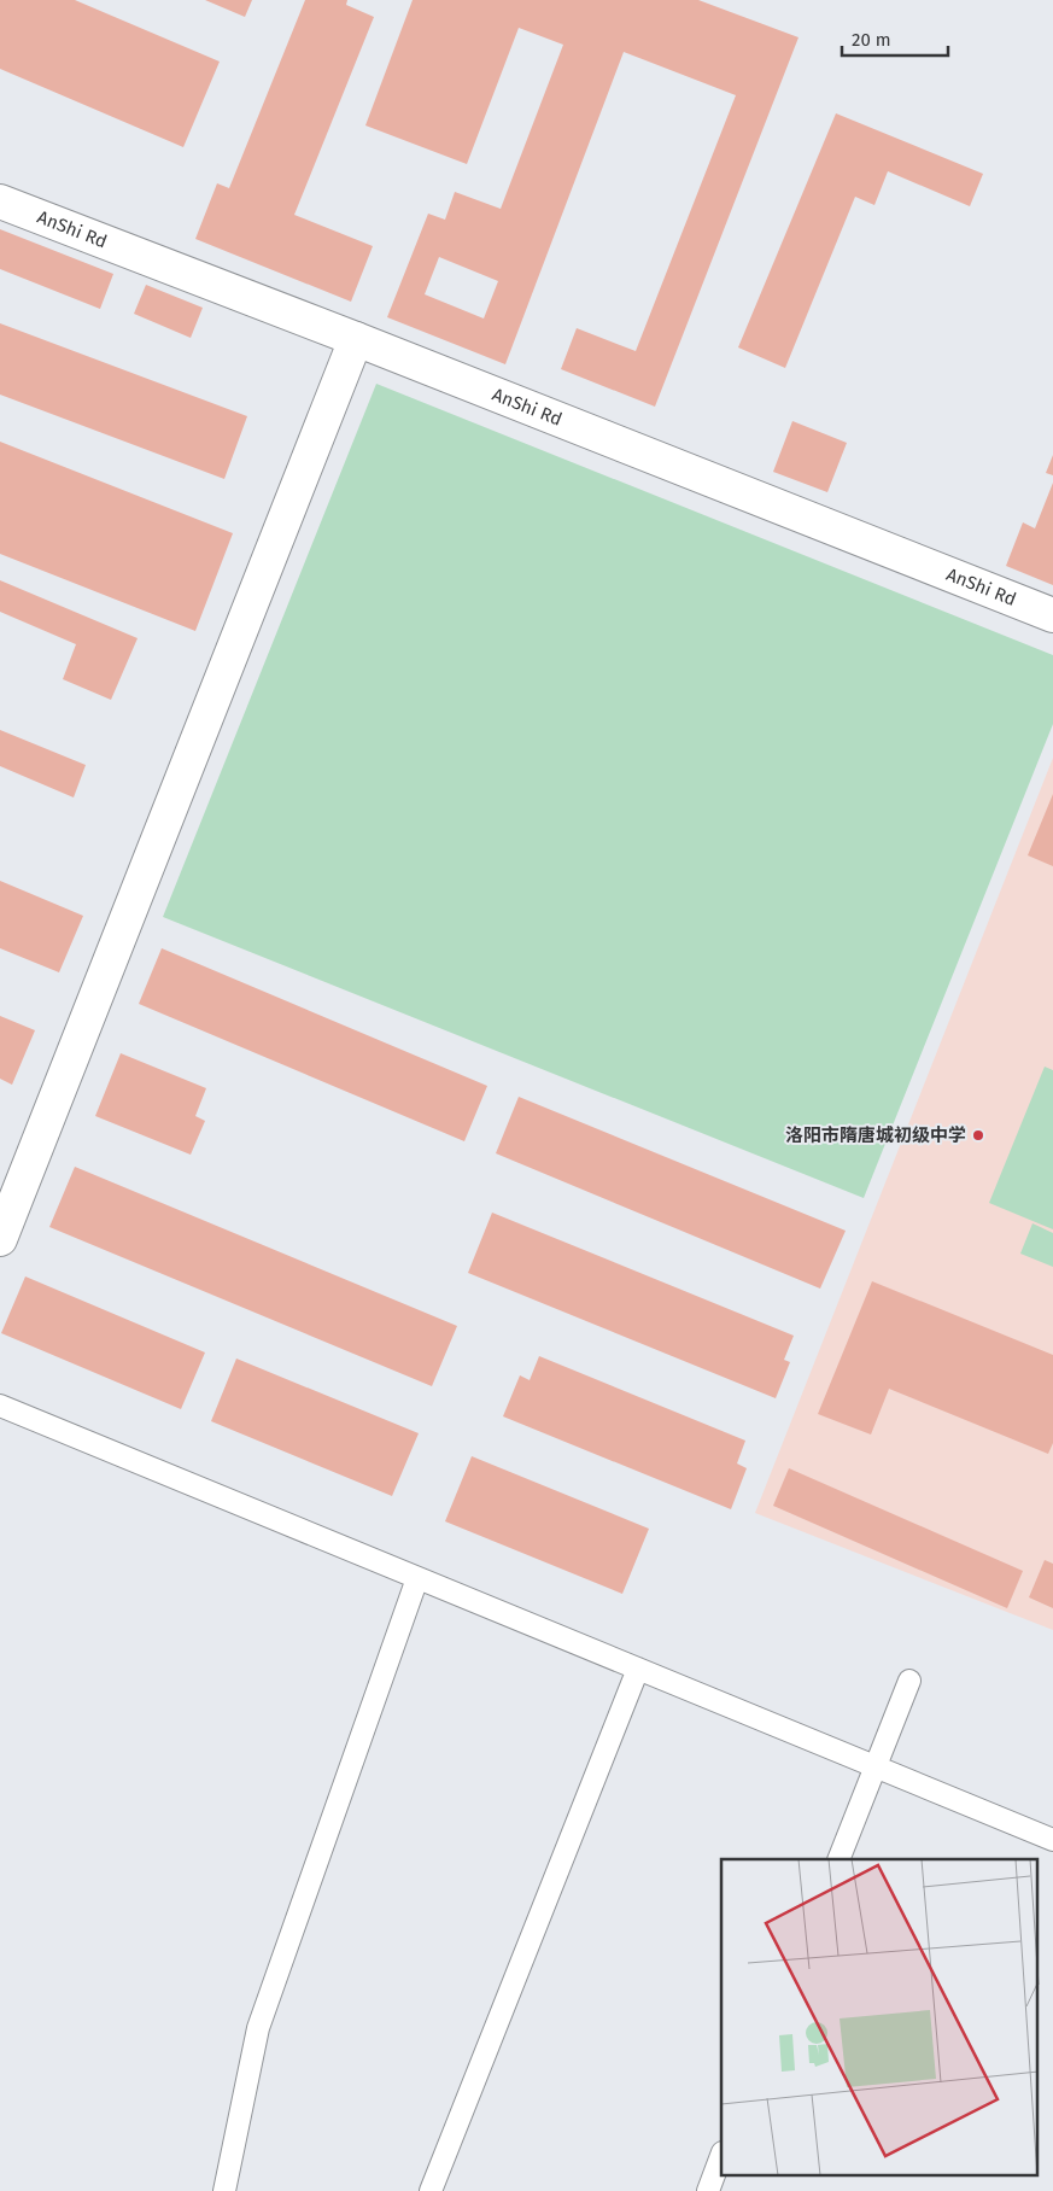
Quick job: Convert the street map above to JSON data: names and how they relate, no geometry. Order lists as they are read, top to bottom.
{
  "streets": {
    "street": ["AnShi Rd"]
  },
  "places": ["洛阳市隋唐城初级中学"],
  "scale_bar": "20 m"
}
